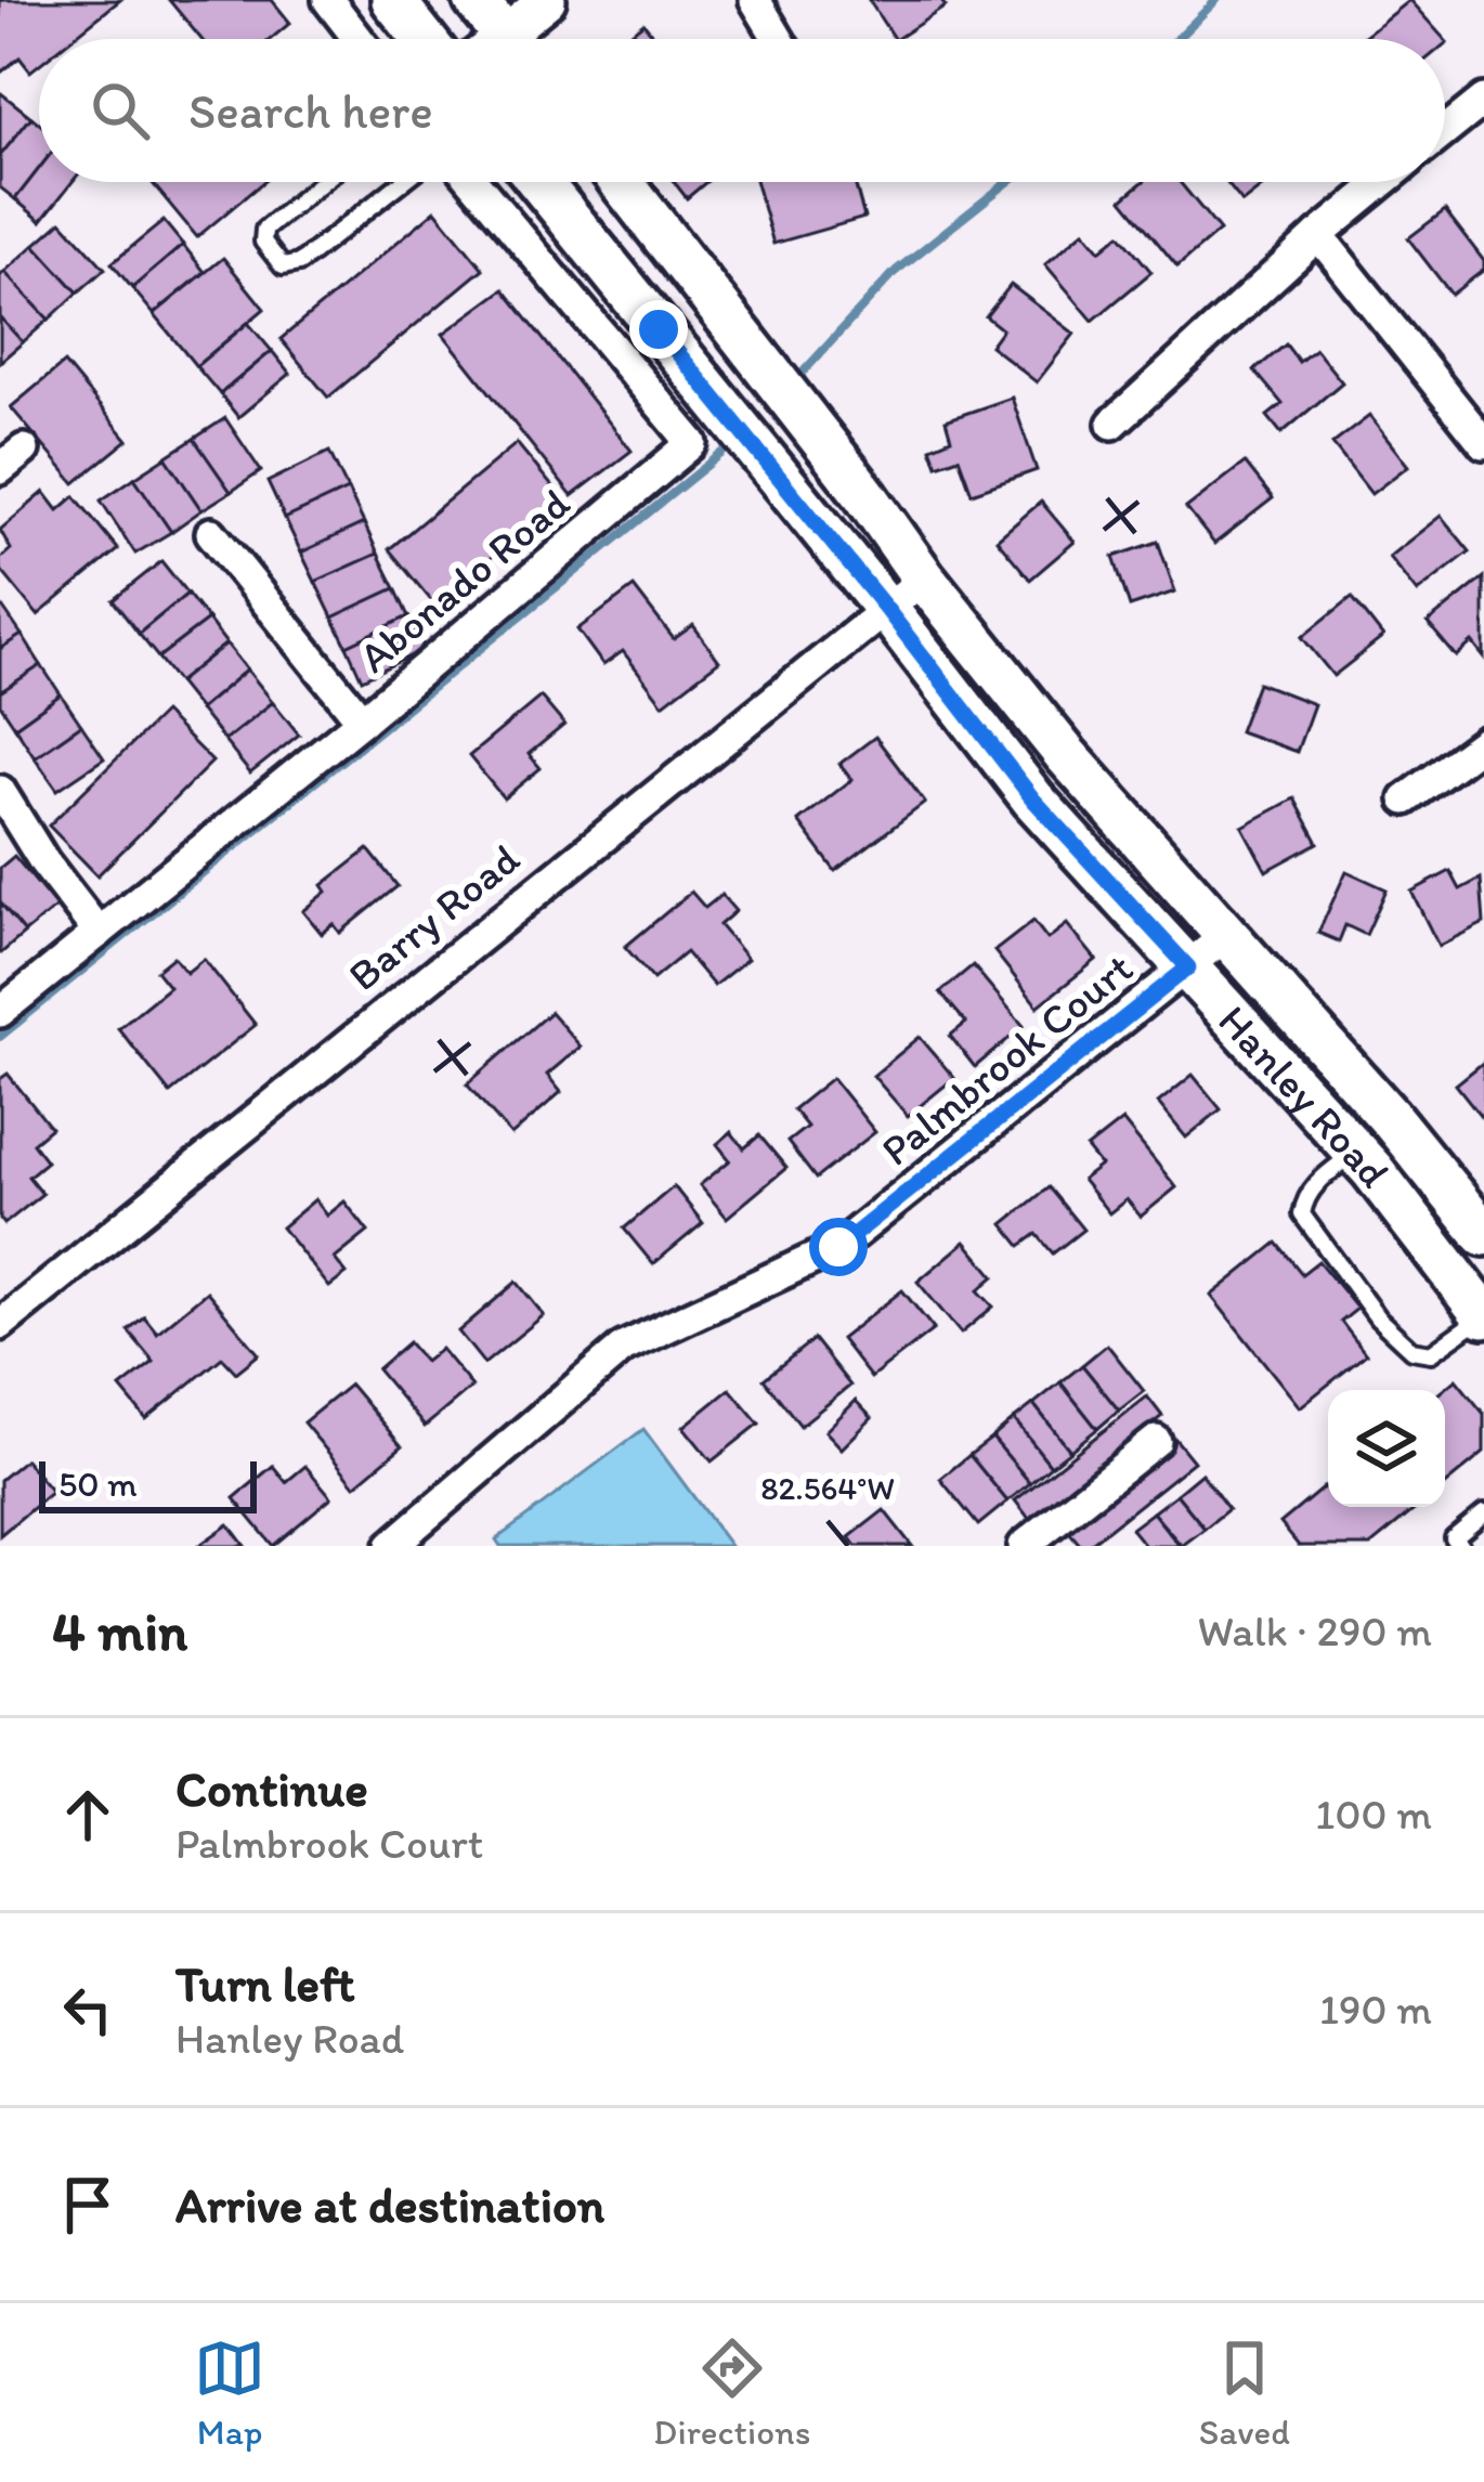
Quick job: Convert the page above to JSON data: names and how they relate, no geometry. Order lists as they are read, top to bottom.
{
  "streets": {
    "main road": ["Hanley Road"],
    "street": ["Abonado Road", "Barry Road", "Palmbrook Court"]
  },
  "crossings": [
    ["Barry Road", "Hanley Road"],
    ["Palmbrook Court", "Hanley Road"]
  ],
  "scale_bar": "50 m",
  "page": {
    "search": "Search here",
    "scale": "50 m",
    "heading": ["4 min", "Walk · 290 m"],
    "list": [
      ["Continue", "Palmbrook Court", "100 m"],
      ["Turn left", "Hanley Road", "190 m"],
      "Arrive at destination"
    ],
    "nav": ["Map", "Directions", "Saved"]
  },
  "coordinates": ["82.564°W"]
}
